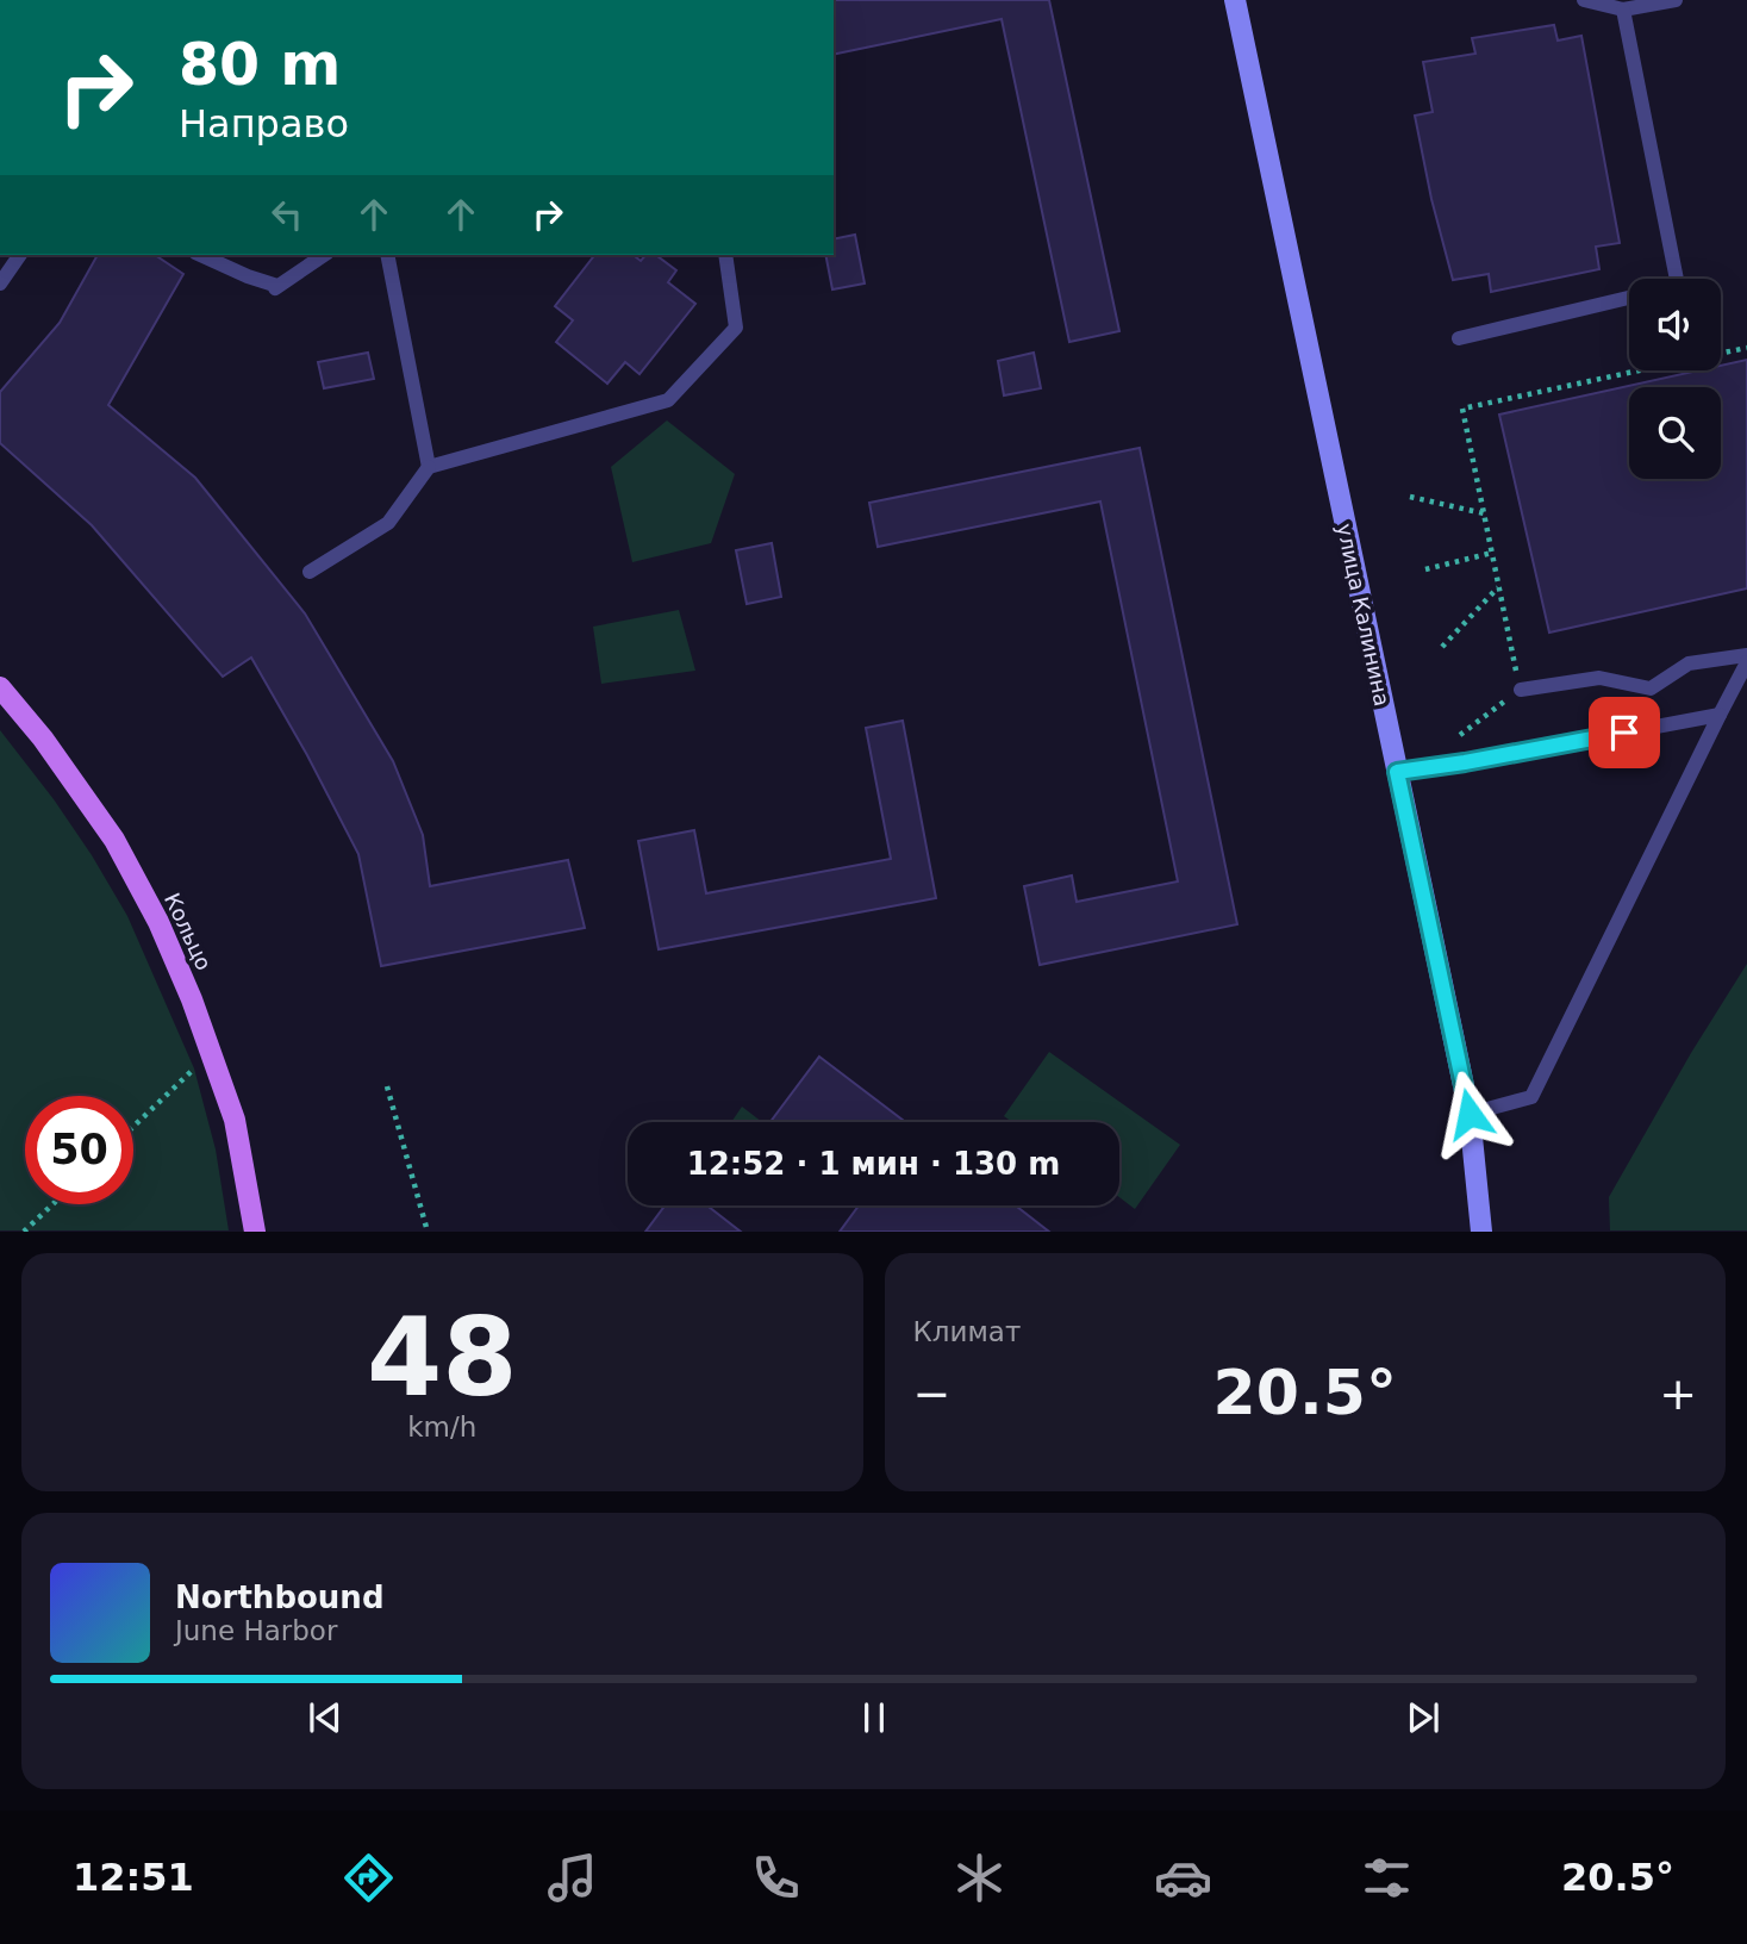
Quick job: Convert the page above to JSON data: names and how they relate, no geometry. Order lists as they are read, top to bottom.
{
  "streets": {
    "main road": ["улица Калинина", "Кольцо"]
  },
  "page": {
    "turn": ["80 m", "Направо"],
    "limit": "50",
    "trip": "12:52 · 1 мин · 130 m",
    "tile": [
      ["48", "km/h"],
      "Климат"
    ],
    "heat": ["−", "20.5°", "+"],
    "song": ["Northbound", "June Harbor"],
    "tabs": ["12:51", "20.5°"]
  }
}
